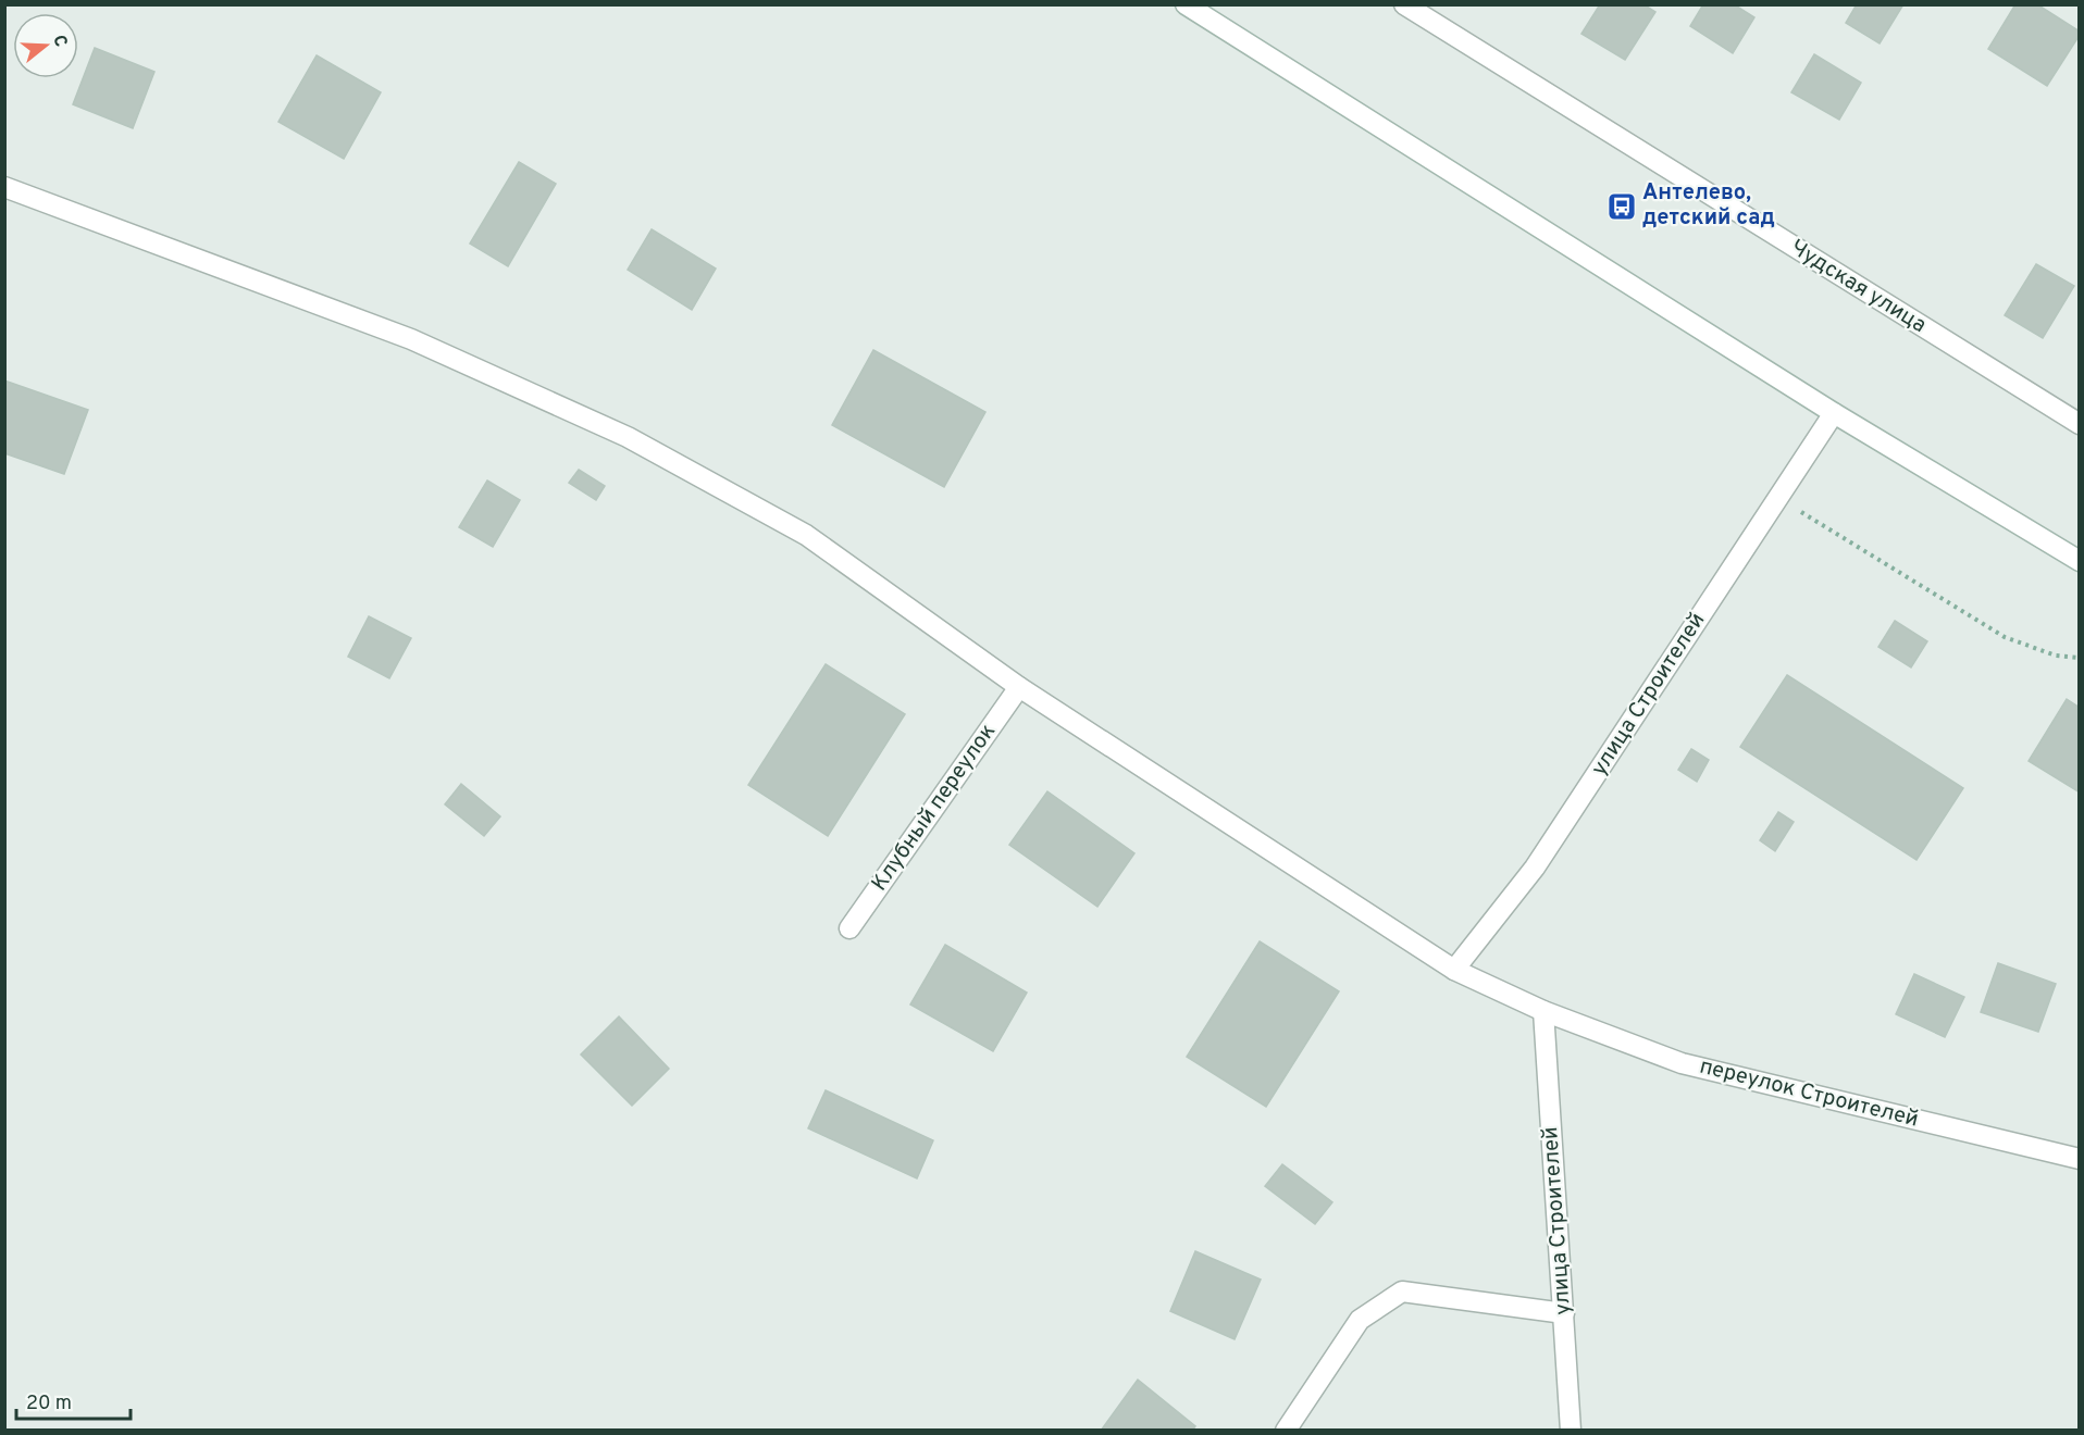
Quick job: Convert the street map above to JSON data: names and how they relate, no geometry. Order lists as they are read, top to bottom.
{
  "streets": {
    "street": [
      "Чудская улица",
      "улица Строителей",
      "Клубный переулок",
      "переулок Строителей"
    ]
  },
  "crossings": [
    ["улица Строителей", "переулок Строителей"],
    ["Клубный переулок", "переулок Строителей"]
  ],
  "places": {
    "bus stop": ["Антелево, детский сад"]
  },
  "scale_bar": "20 m",
  "north": "right"
}
